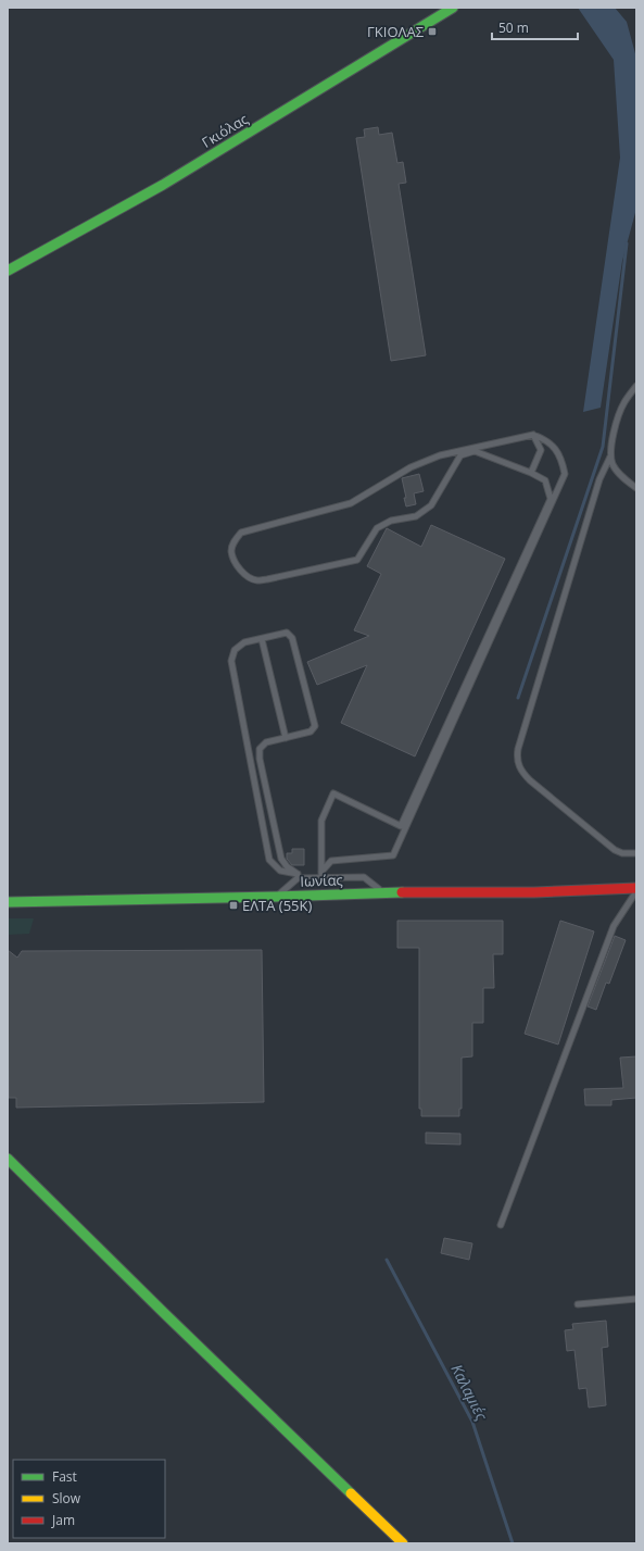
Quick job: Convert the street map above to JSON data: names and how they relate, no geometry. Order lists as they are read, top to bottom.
{
  "streets": {
    "street": ["Γκιόλας", "Ιωνίας"]
  },
  "water": ["Καλαμιές"],
  "places": {
    "transit": ["ΓΚΙΟΛΑΣ", "ΕΛΤΑ (55Κ)"]
  },
  "legend": ["Fast", "Slow", "Jam"],
  "scale_bar": "50 m"
}
